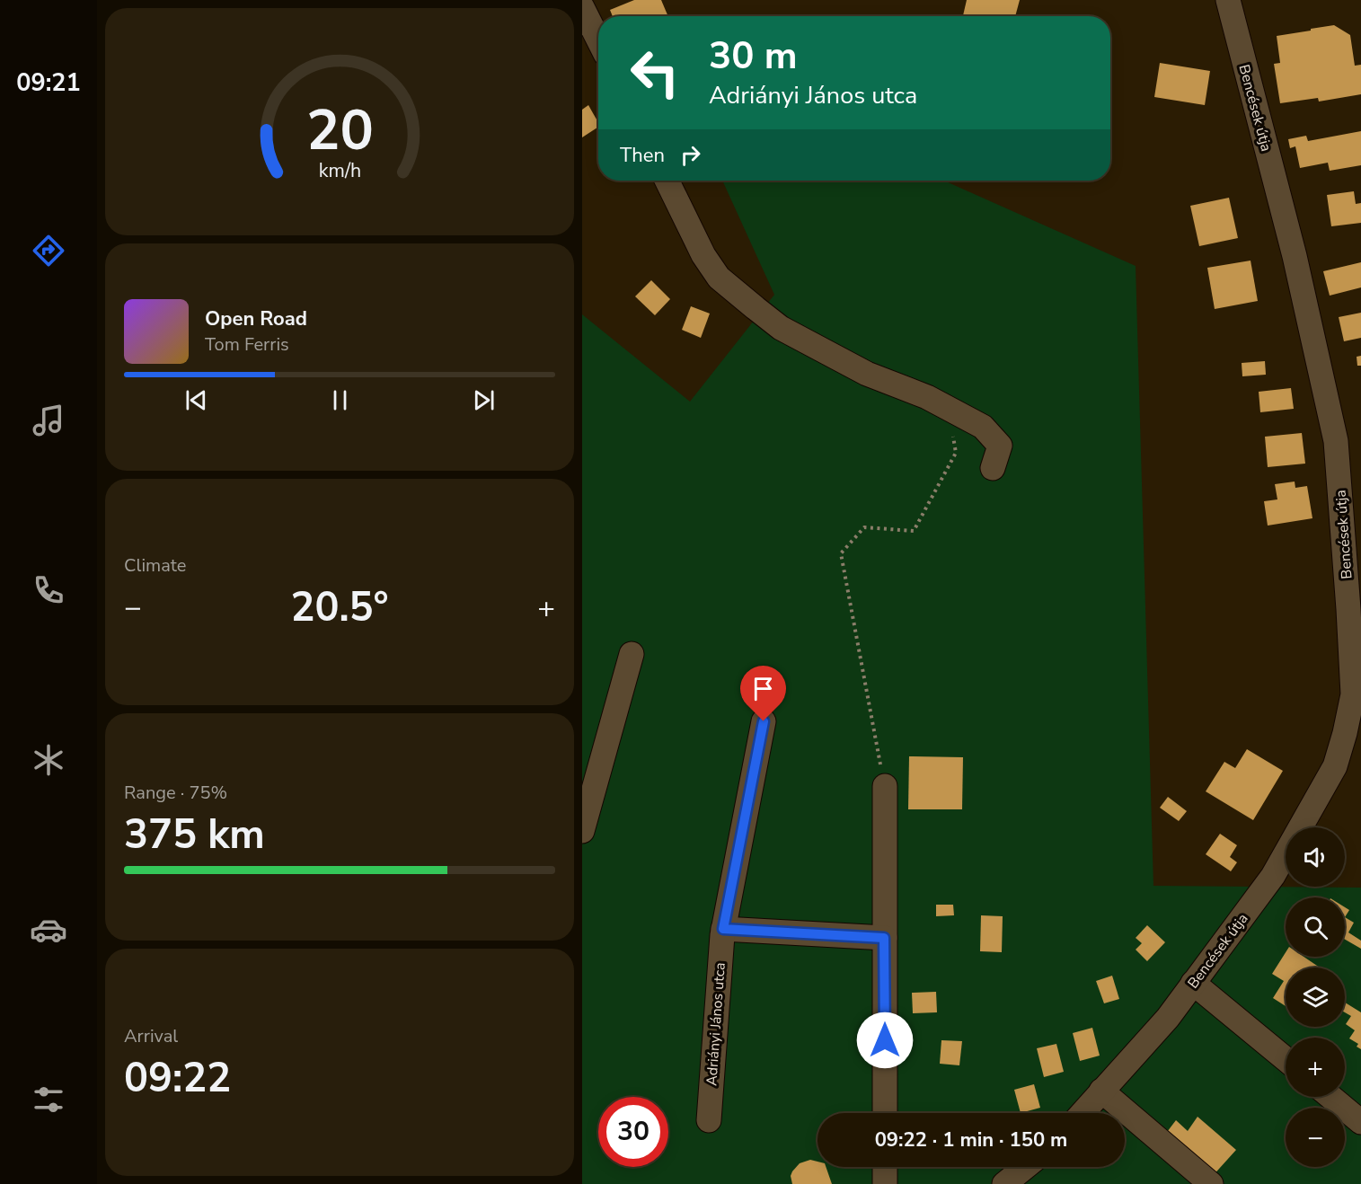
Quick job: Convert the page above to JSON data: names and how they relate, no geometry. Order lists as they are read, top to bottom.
{
  "streets": {
    "street": ["Bencések útja", "Adriányi János utca"]
  },
  "page": {
    "tabs": "09:21",
    "turn": ["30 m", "Adriányi János utca"],
    "then": "Then",
    "song": ["Open Road", "Tom Ferris"],
    "tile": [
      "Climate",
      ["Range · 75%", "375 km"],
      ["Arrival", "09:22"]
    ],
    "heat": ["−", "20.5°", "+"],
    "map_buttons": ["+", "−"],
    "limit": "30",
    "trip": "09:22 · 1 min · 150 m",
    "gauge": ["20", "km/h"]
  }
}
